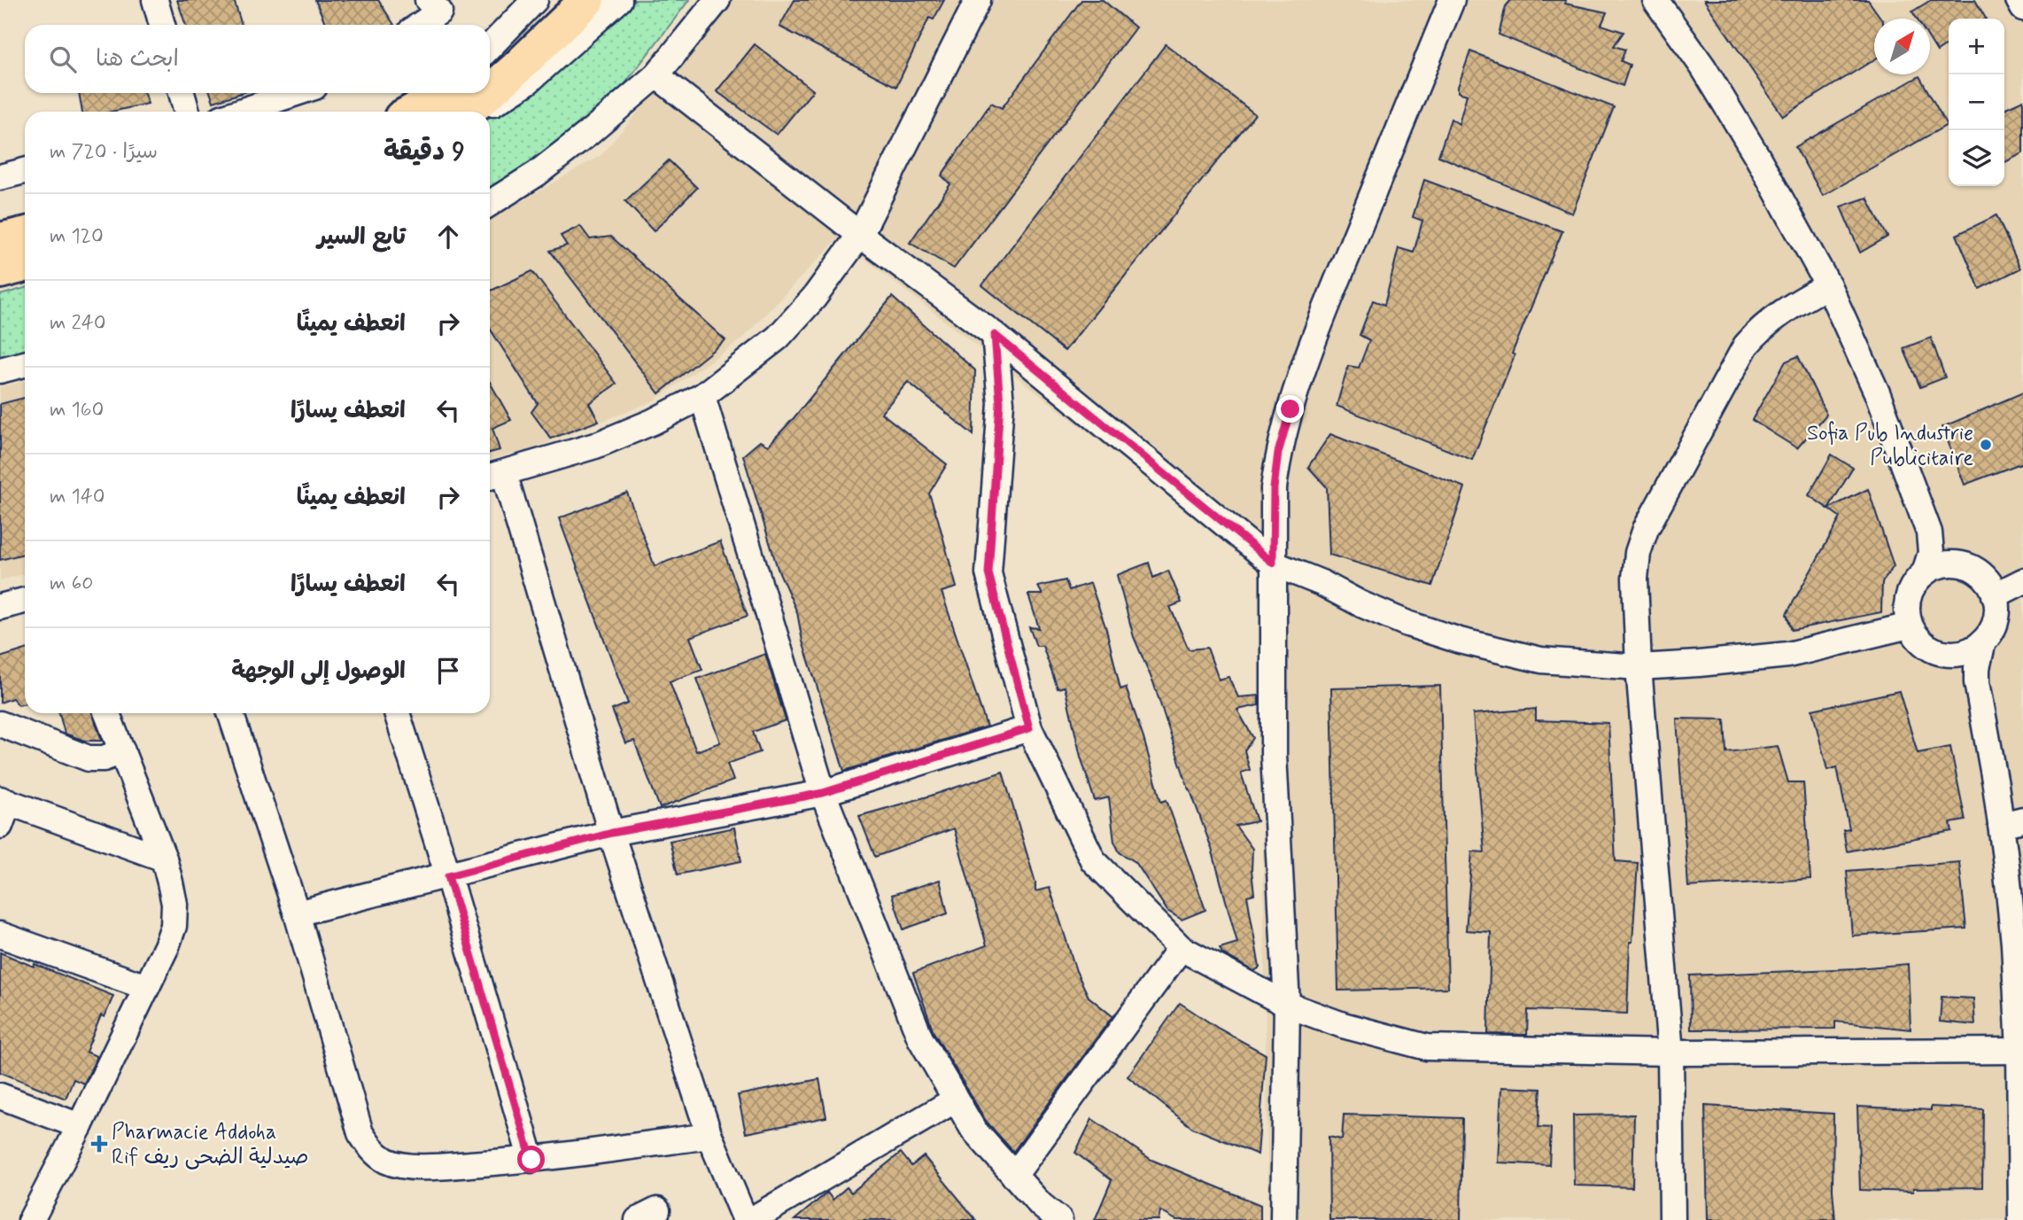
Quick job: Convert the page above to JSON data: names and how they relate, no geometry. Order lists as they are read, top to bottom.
{
  "places": {
    "other": ["Sofia Pub Industrie Publicitaire"],
    "health": ["Pharmacie Addoha Rif صيدلية الضحى ريف"]
  },
  "north": "top right",
  "page": {
    "map_buttons": ["+", "−"],
    "search": "ابحث هنا",
    "heading": ["9 دقيقة", "سيرًا · 720 m"],
    "list": [
      ["تابع السير", "120 m"],
      ["انعطف يمينًا", "240 m"],
      ["انعطف يسارًا", "160 m"],
      ["انعطف يمينًا", "140 m"],
      ["انعطف يسارًا", "60 m"],
      "الوصول إلى الوجهة"
    ]
  }
}
